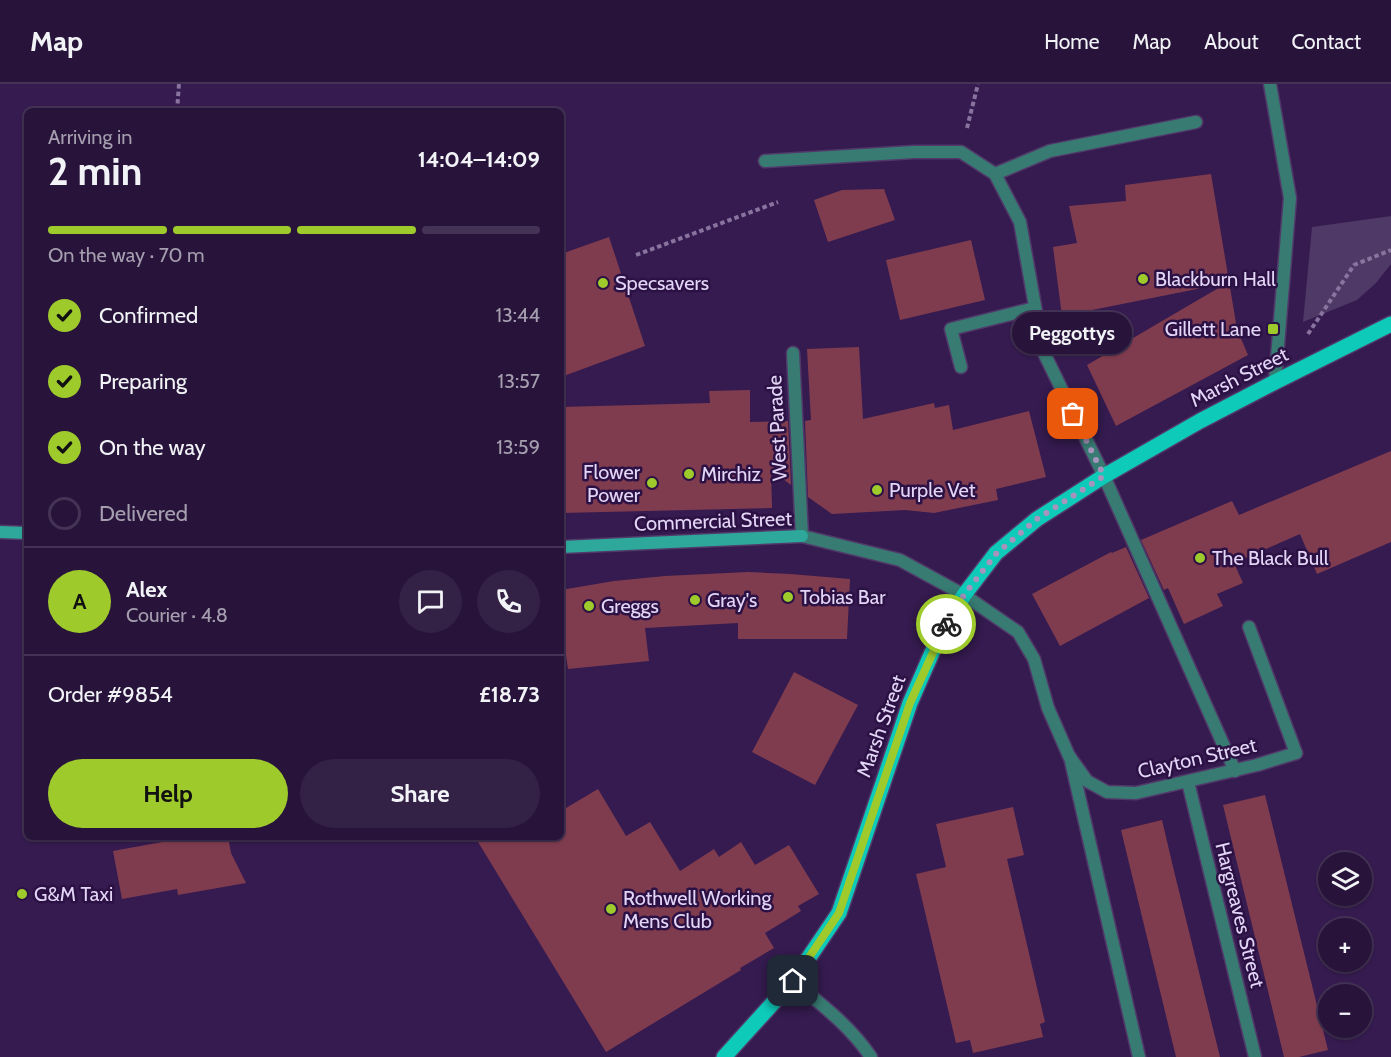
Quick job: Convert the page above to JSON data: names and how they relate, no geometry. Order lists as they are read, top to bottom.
{
  "streets": {
    "main road": ["Marsh Street"],
    "street": [
      "West Parade",
      "Commercial Street",
      "Clayton Street",
      "Hargreaves Street"
    ]
  },
  "crossings": [
    ["Marsh Street", "Commercial Street"],
    ["Marsh Street", "Clayton Street"],
    ["West Parade", "Commercial Street"],
    ["Commercial Street", "Clayton Street"],
    ["Clayton Street", "Hargreaves Street"]
  ],
  "places": {
    "other": [
      "Blackburn Hall",
      "Specsavers",
      "Peggottys",
      "Mirchiz",
      "Flower Power",
      "Purple Vet",
      "The Black Bull",
      "Tobias Bar",
      "Gray's",
      "Greggs",
      "G&M Taxi",
      "Rothwell Working Mens Club"
    ],
    "transit": ["Gillett Lane"]
  },
  "page": {
    "header": "Map",
    "nav": [
      "Home",
      "Map",
      "About",
      "Contact"
    ],
    "heading": ["2 min", "Arriving in", "14:04–14:09"],
    "panel": [
      "Alex",
      "Courier · 4.8",
      "Order #9854",
      "£18.73"
    ],
    "bar": "On the way · 70 m",
    "list": [
      ["Confirmed", "13:44"],
      ["Preparing", "13:57"],
      ["On the way", "13:59"],
      "Delivered"
    ],
    "bubble": "Peggottys",
    "round": "A",
    "buttons": ["Help", "Share"],
    "map_buttons": ["+", "−"]
  }
}
